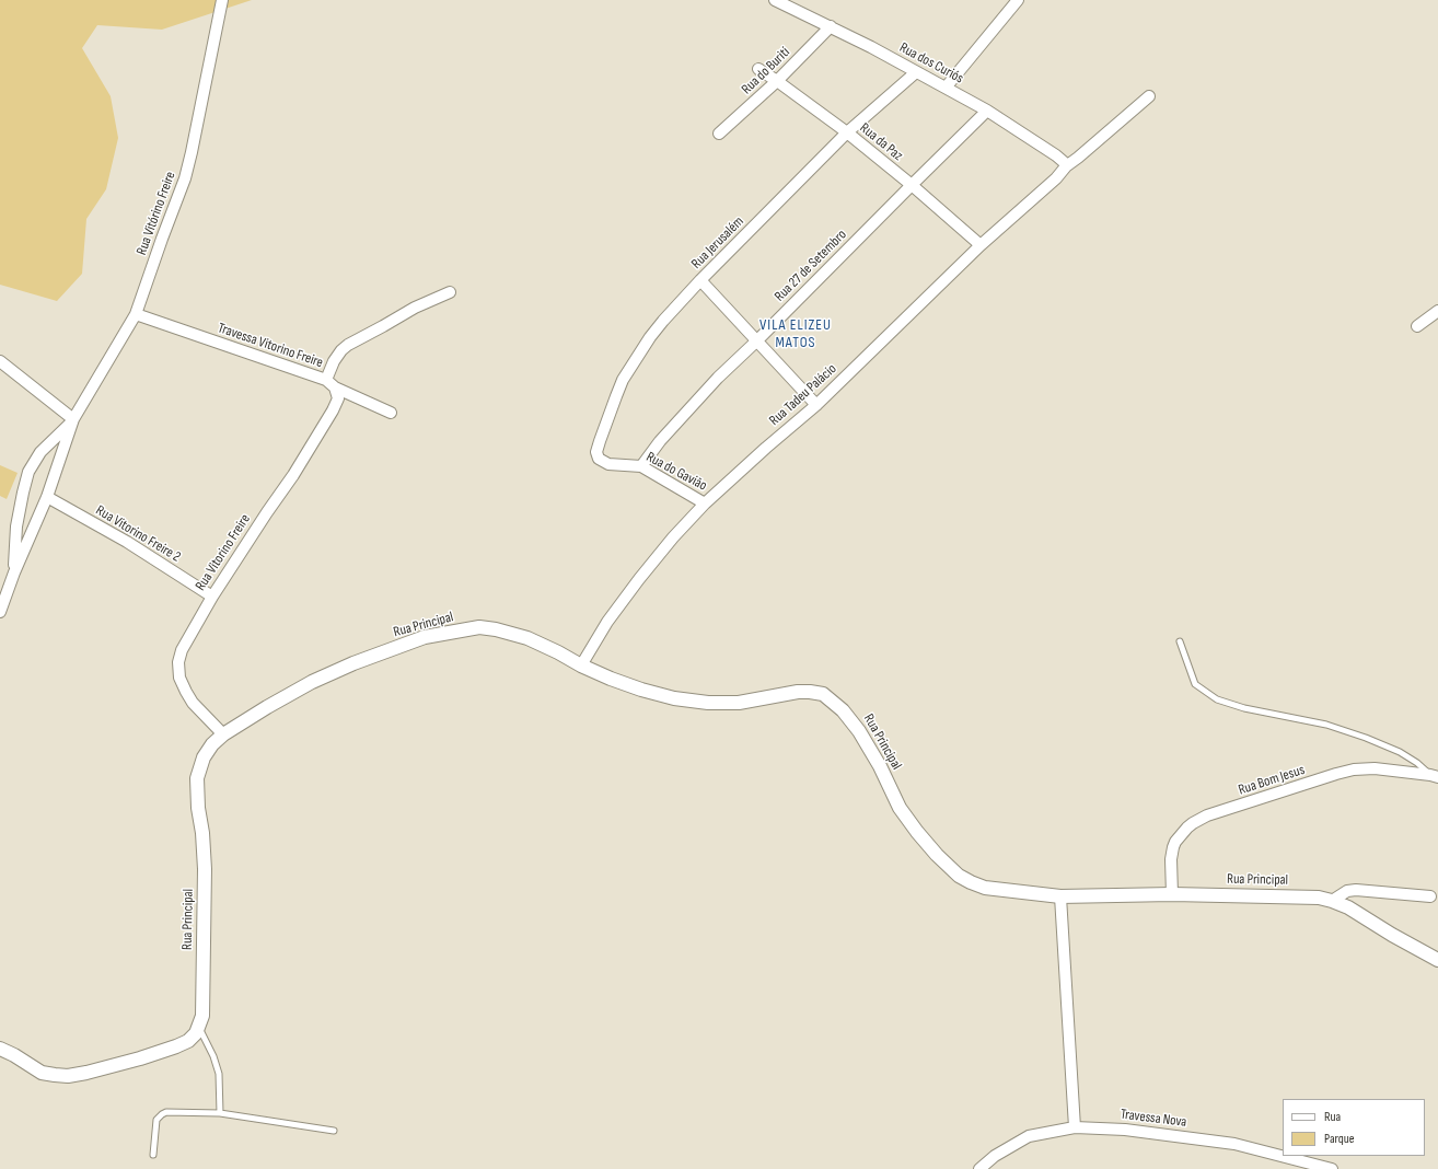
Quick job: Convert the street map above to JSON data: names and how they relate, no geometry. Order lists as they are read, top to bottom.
{
  "streets": {
    "street": [
      "Rua dos Curiós",
      "Rua do Buriti",
      "Rua da Paz",
      "Rua Vitórino Freire",
      "Rua Jerusalém",
      "Rua 27 de Setembro",
      "Travessa Vitorino Freire",
      "Rua Tadeu Palácio",
      "Rua do Gavião",
      "Rua Vitorino Freire 2",
      "Rua Vitorino Freire",
      "Rua Principal",
      "Rua Bom Jesus",
      "Travessa Nova"
    ]
  },
  "crossings": [
    ["Rua dos Curiós", "Rua do Buriti"],
    ["Rua dos Curiós", "Rua Jerusalém"],
    ["Rua dos Curiós", "Rua 27 de Setembro"],
    ["Rua dos Curiós", "Rua Tadeu Palácio"],
    ["Rua do Buriti", "Rua da Paz"],
    ["Rua da Paz", "Rua Jerusalém"],
    ["Rua da Paz", "Rua 27 de Setembro"],
    ["Rua da Paz", "Rua Tadeu Palácio"],
    ["Rua Vitórino Freire", "Travessa Vitorino Freire"],
    ["Rua Vitórino Freire", "Rua Vitorino Freire 2"],
    ["Rua Jerusalém", "Rua do Gavião"],
    ["Rua 27 de Setembro", "Rua do Gavião"],
    ["Travessa Vitorino Freire", "Rua Vitorino Freire"],
    ["Rua Tadeu Palácio", "Rua do Gavião"],
    ["Rua Tadeu Palácio", "Rua Principal"],
    ["Rua Vitorino Freire 2", "Rua Vitorino Freire"],
    ["Rua Vitorino Freire", "Rua Principal"],
    ["Rua Principal", "Rua Bom Jesus"]
  ],
  "districts": ["VILA ELIZEU MATOS"],
  "legend": ["Rua", "Parque"]
}
